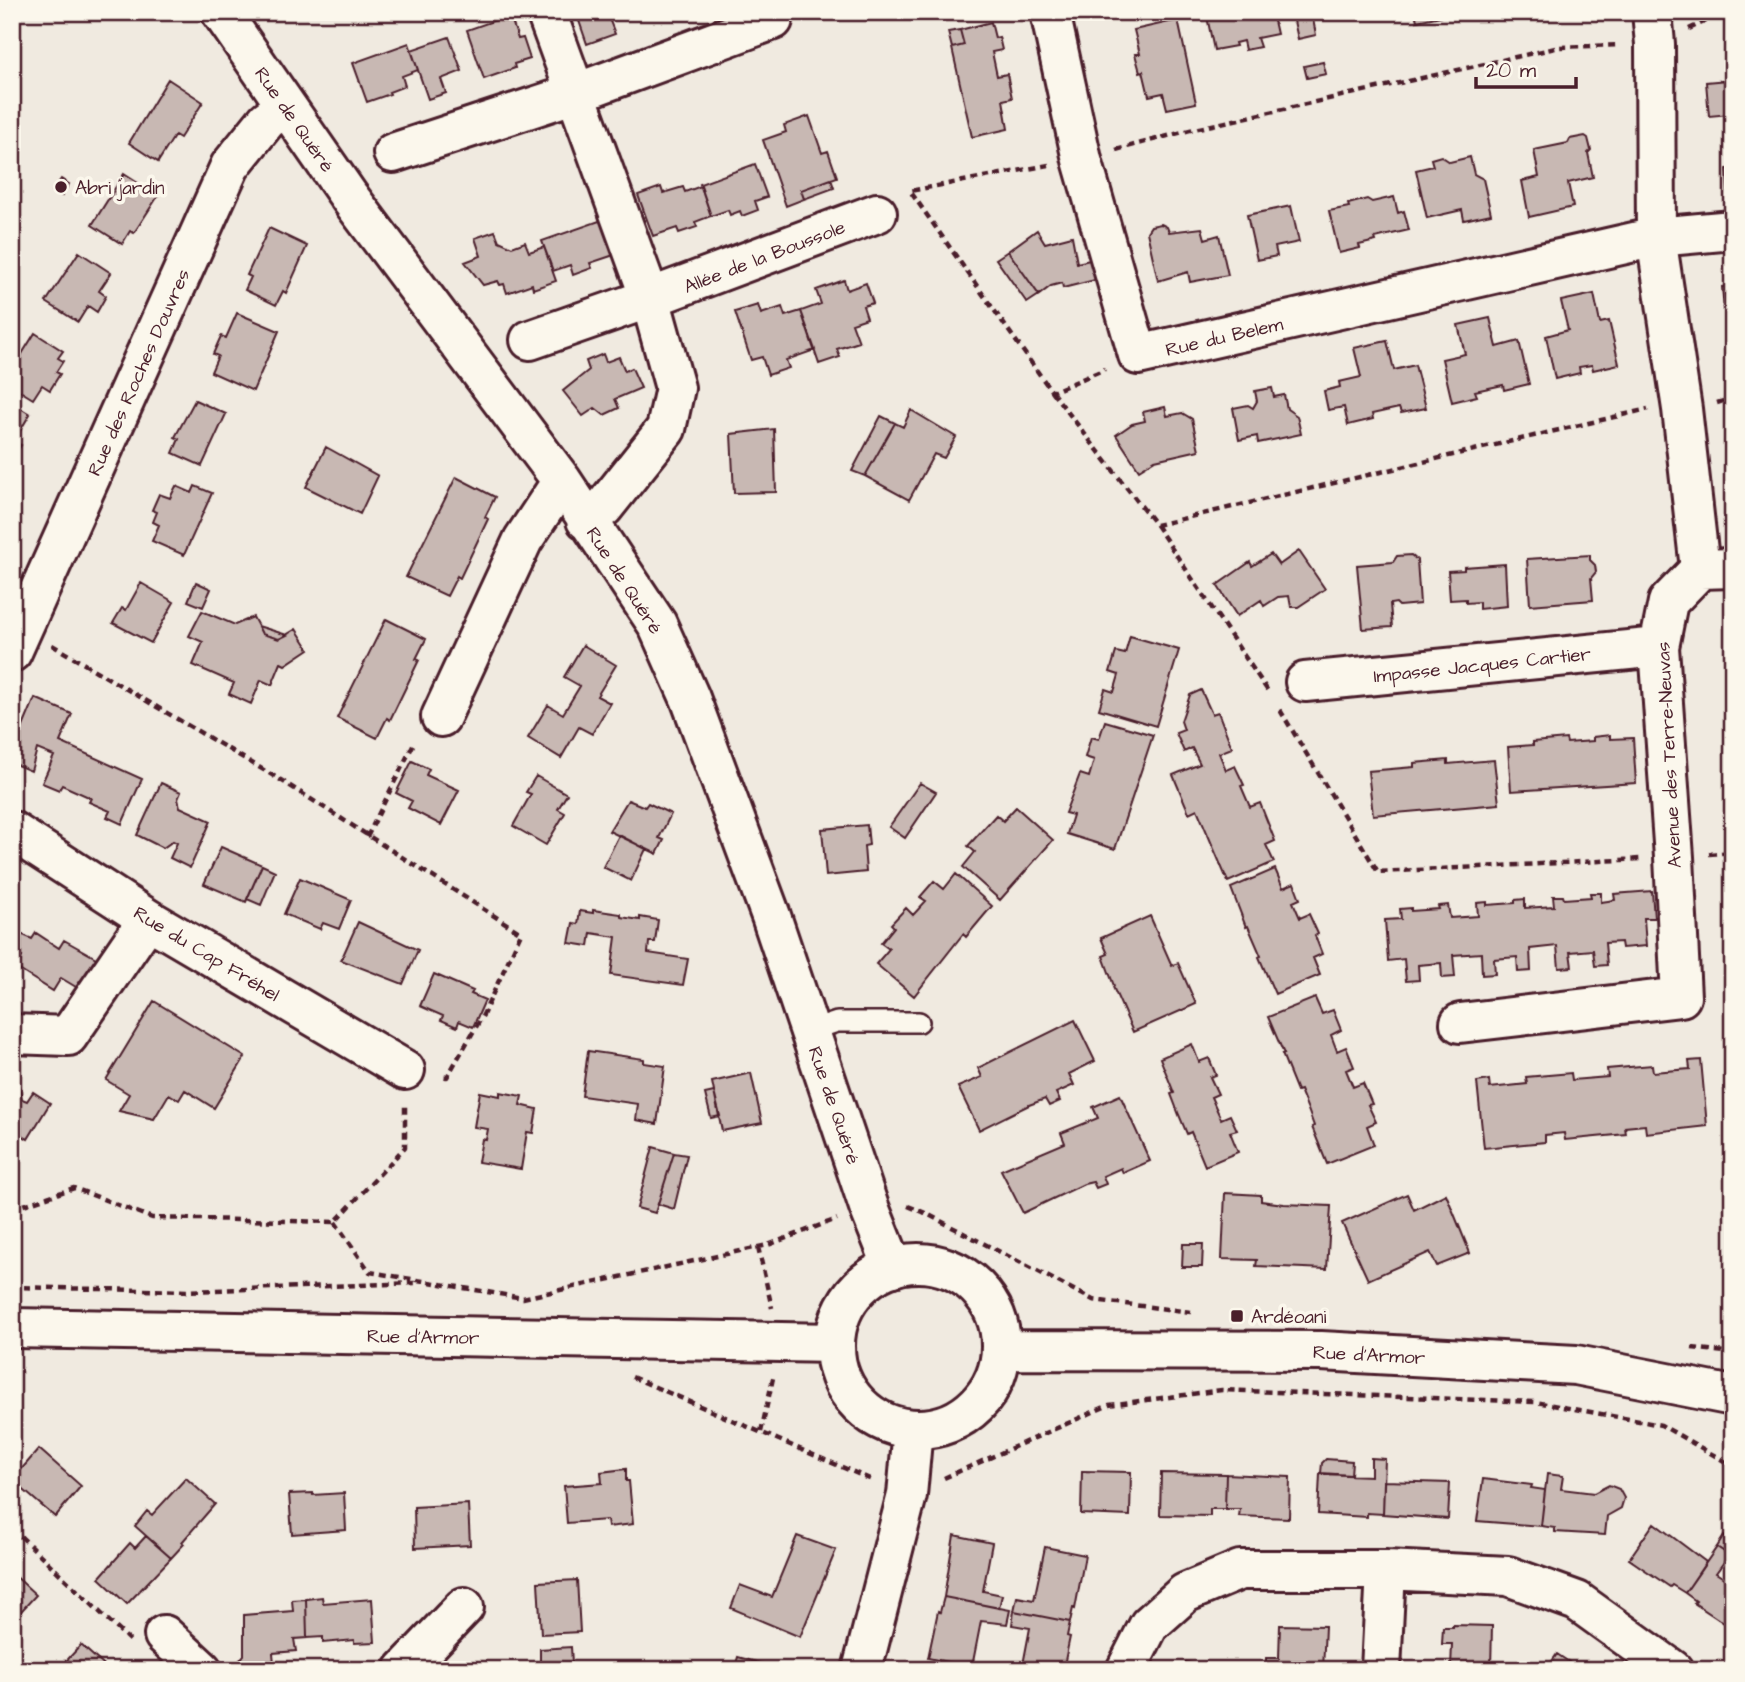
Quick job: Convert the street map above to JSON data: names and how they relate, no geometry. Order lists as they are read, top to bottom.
{
  "streets": {
    "street": [
      "Rue de Quéré",
      "Allée de la Boussole",
      "Rue du Belem",
      "Rue des Roches Douvres",
      "Impasse Jacques Cartier",
      "Avenue des Terre-Neuvas",
      "Rue du Cap Fréhel",
      "Rue d'Armor"
    ]
  },
  "crossings": [
    ["Rue de Quéré", "Rue des Roches Douvres"],
    ["Rue de Quéré", "Rue d'Armor"],
    ["Rue du Belem", "Avenue des Terre-Neuvas"],
    ["Impasse Jacques Cartier", "Avenue des Terre-Neuvas"]
  ],
  "places": {
    "other": ["Abri jardin"],
    "transit": ["Ardéoani"]
  },
  "scale_bar": "20 m"
}
